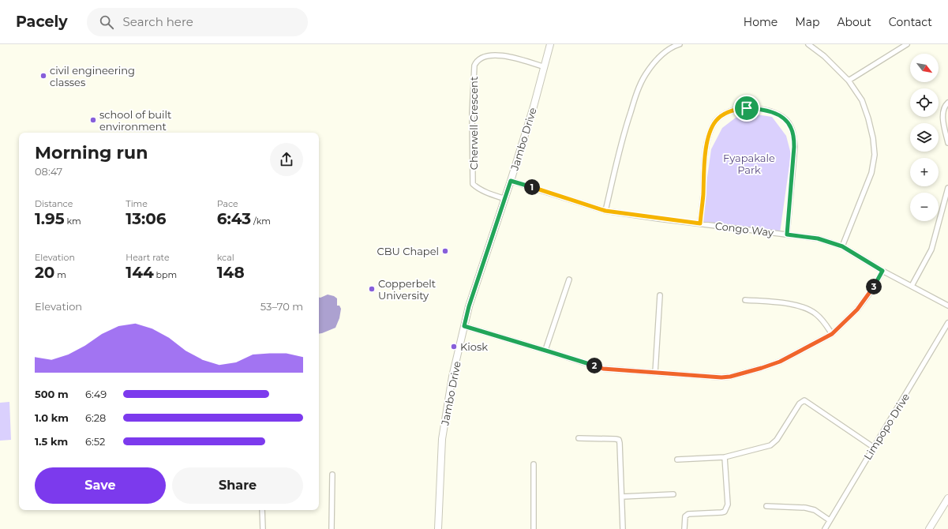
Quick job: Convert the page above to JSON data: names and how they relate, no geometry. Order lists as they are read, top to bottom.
{
  "streets": {
    "main road": ["Jambo Drive"],
    "street": ["Cherwell Crescent", "Congo Way", "Limpopo Drive"]
  },
  "crossings": [
    ["Cherwell Crescent", "Jambo Drive"],
    ["Jambo Drive", "Congo Way"]
  ],
  "parks": ["Fyapakale Park"],
  "places": [
    "civil engineering classes",
    "school of built environment",
    "CBU Chapel",
    "Copperbelt University",
    "Kiosk"
  ],
  "north": "bottom right",
  "page": {
    "header": "Pacely",
    "search": "Search here",
    "nav": [
      "Home",
      "Map",
      "About",
      "Contact"
    ],
    "map_buttons": ["+", "−"],
    "heading": ["Morning run", "08:47"],
    "pins": ["1", "3", "2"],
    "stats": [
      ["Distance", "1.95 km"],
      ["Time", "13:06"],
      ["Pace", "6:43 /km"],
      ["Elevation", "20 m"],
      ["Heart rate", "144 bpm"],
      ["kcal", "148"]
    ],
    "chart": ["Elevation", "53–70 m"],
    "list": [
      {
        "name": "500 m",
        "note": "6:49"
      },
      {
        "name": "1.0 km",
        "note": "6:28"
      },
      {
        "name": "1.5 km",
        "note": "6:52"
      }
    ],
    "buttons": ["Save", "Share"]
  }
}
